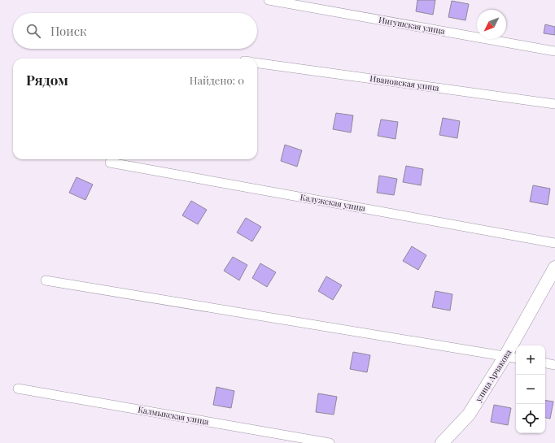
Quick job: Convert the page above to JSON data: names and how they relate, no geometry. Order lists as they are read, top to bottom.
{
  "streets": {
    "street": [
      "Ингушская улица",
      "Ивановская улица",
      "Калужская улица",
      "улица Арчакова",
      "Калмыкская улица"
    ]
  },
  "north": "bottom left",
  "page": {
    "search": "Поиск",
    "heading": ["Рядом", "Найдено: 0"],
    "map_buttons": ["+", "−"]
  }
}
